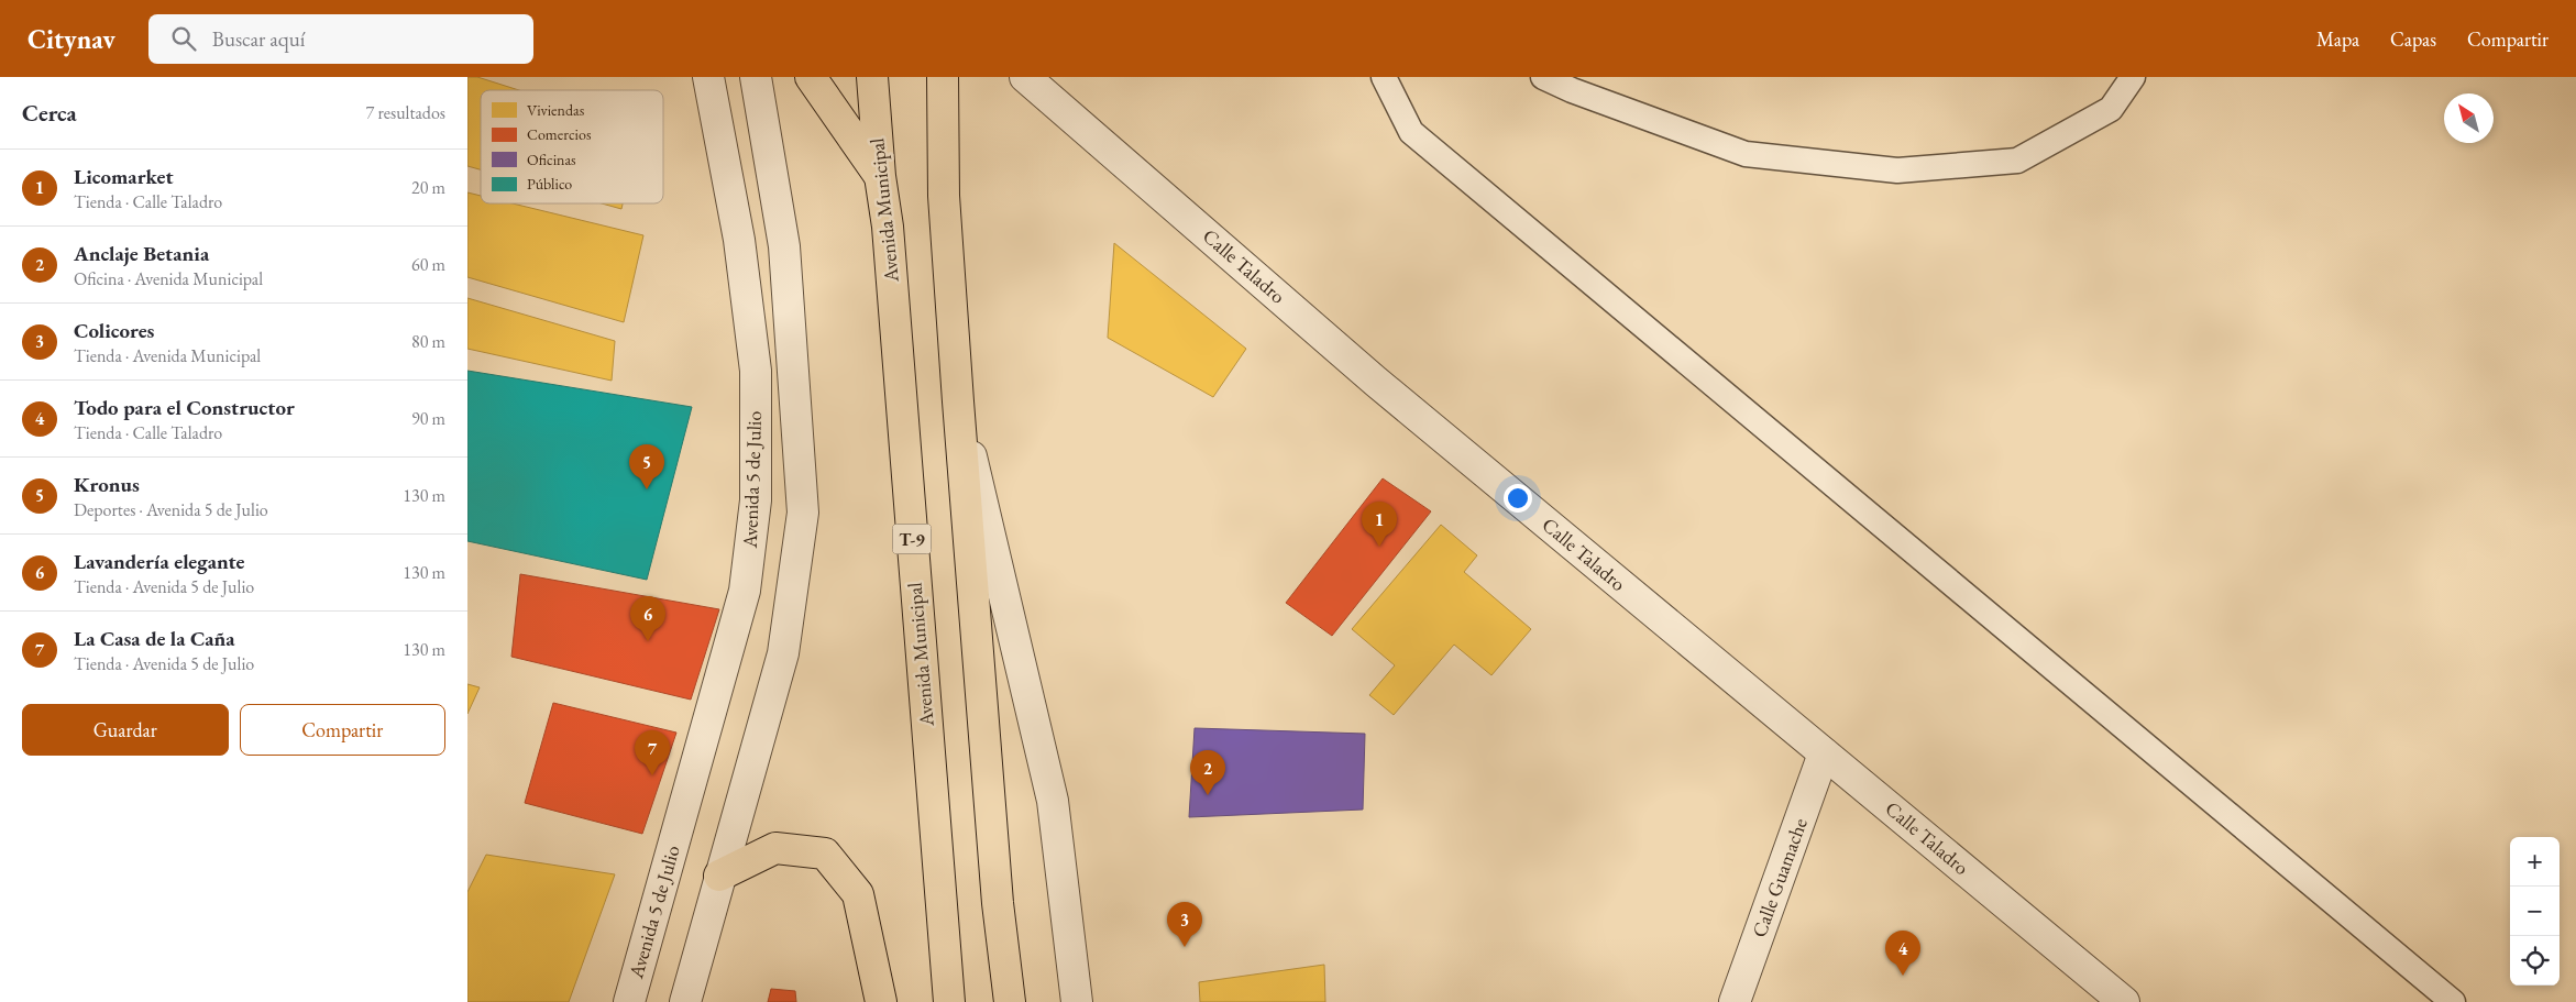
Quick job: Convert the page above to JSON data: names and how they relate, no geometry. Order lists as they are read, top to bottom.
{
  "streets": {
    "highway": ["Avenida Municipal", "T-9"],
    "street": ["Calle Taladro", "Avenida 5 de Julio", "Calle Guamache"]
  },
  "crossings": [
    ["Calle Taladro", "Calle Guamache"]
  ],
  "legend": [
    "Viviendas",
    "Comercios",
    "Oficinas",
    "Público"
  ],
  "north": "top left",
  "page": {
    "header": "Citynav",
    "search": "Buscar aquí",
    "nav": ["Mapa", "Capas", "Compartir"],
    "heading": ["Cerca", "7 resultados"],
    "list": [
      {
        "mark": "1",
        "name": "Licomarket",
        "note": "Tienda · Calle Taladro",
        "value": "20 m"
      },
      {
        "mark": "2",
        "name": "Anclaje Betania",
        "note": "Oficina · Avenida Municipal",
        "value": "60 m"
      },
      {
        "mark": "3",
        "name": "Colicores",
        "note": "Tienda · Avenida Municipal",
        "value": "80 m"
      },
      {
        "mark": "4",
        "name": "Todo para el Constructor",
        "note": "Tienda · Calle Taladro",
        "value": "90 m"
      },
      {
        "mark": "5",
        "name": "Kronus",
        "note": "Deportes · Avenida 5 de Julio",
        "value": "130 m"
      },
      {
        "mark": "6",
        "name": "Lavandería elegante",
        "note": "Tienda · Avenida 5 de Julio",
        "value": "130 m"
      },
      {
        "mark": "7",
        "name": "La Casa de la Caña",
        "note": "Tienda · Avenida 5 de Julio",
        "value": "130 m"
      }
    ],
    "pins": [
      "5",
      "1",
      "6",
      "7",
      "2",
      "3",
      "4"
    ],
    "buttons": ["Guardar", "Compartir"],
    "map_buttons": ["+", "−"]
  }
}
